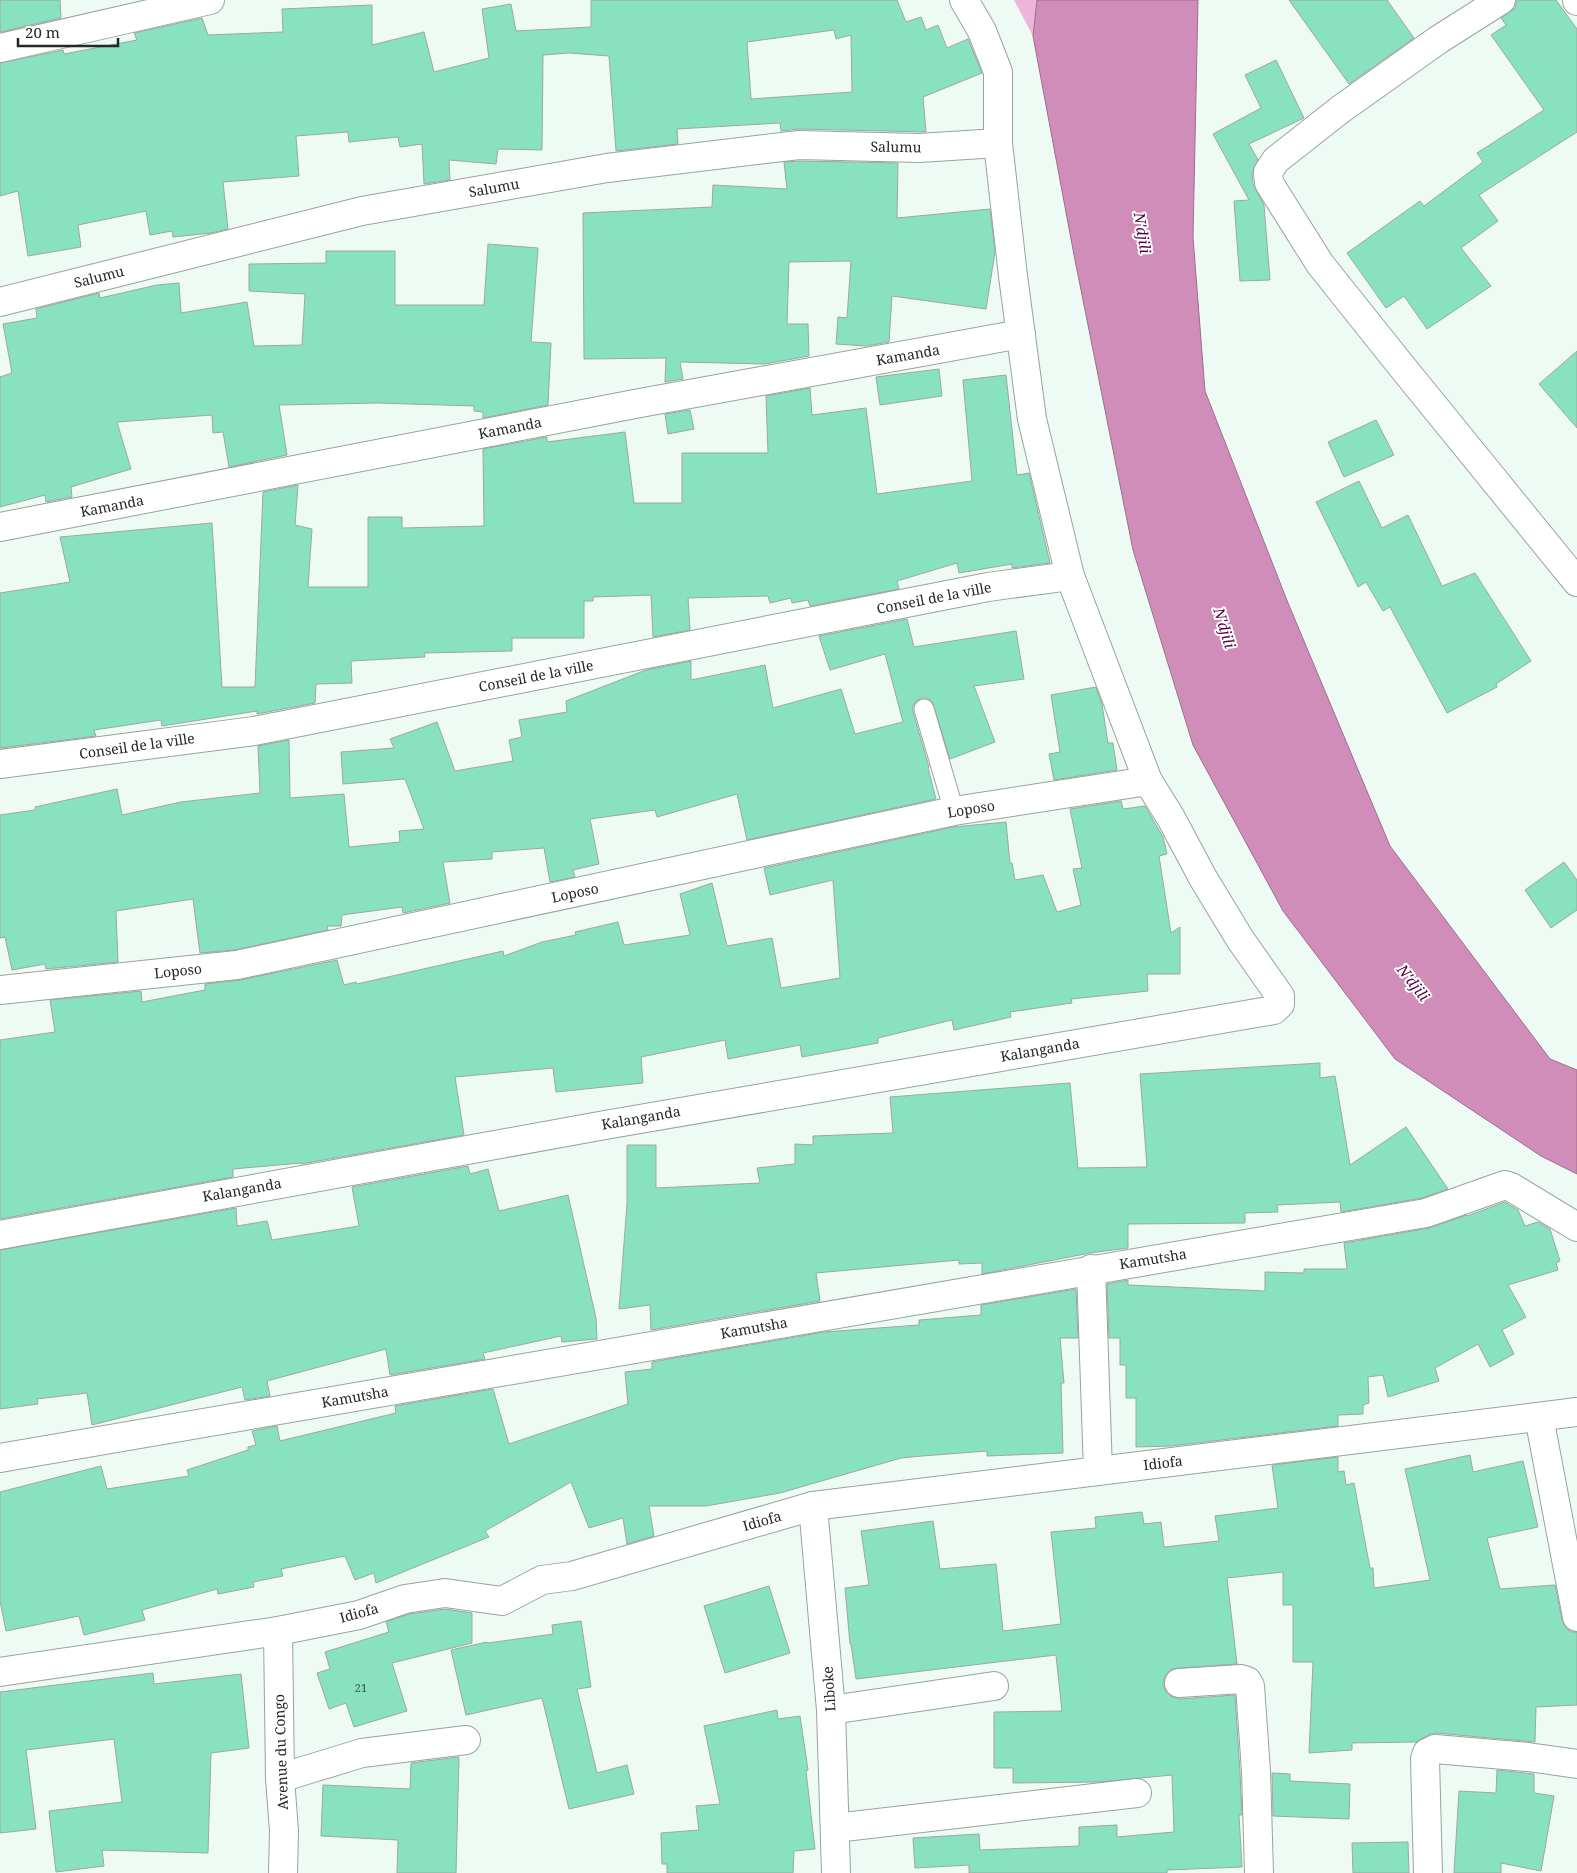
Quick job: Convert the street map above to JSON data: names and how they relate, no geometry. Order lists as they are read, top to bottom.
{
  "streets": {
    "street": [
      "Salumu",
      "Kamanda",
      "Conseil de la ville",
      "Loposo",
      "Kalanganda",
      "Kamutsha",
      "Idiofa",
      "Liboke",
      "Avenue du Congo"
    ]
  },
  "crossings": [
    ["Loposo", "Kalanganda"],
    ["Idiofa", "Liboke"],
    ["Idiofa", "Avenue du Congo"]
  ],
  "water": ["N'djili"],
  "house_numbers": ["21"],
  "scale_bar": "20 m"
}
